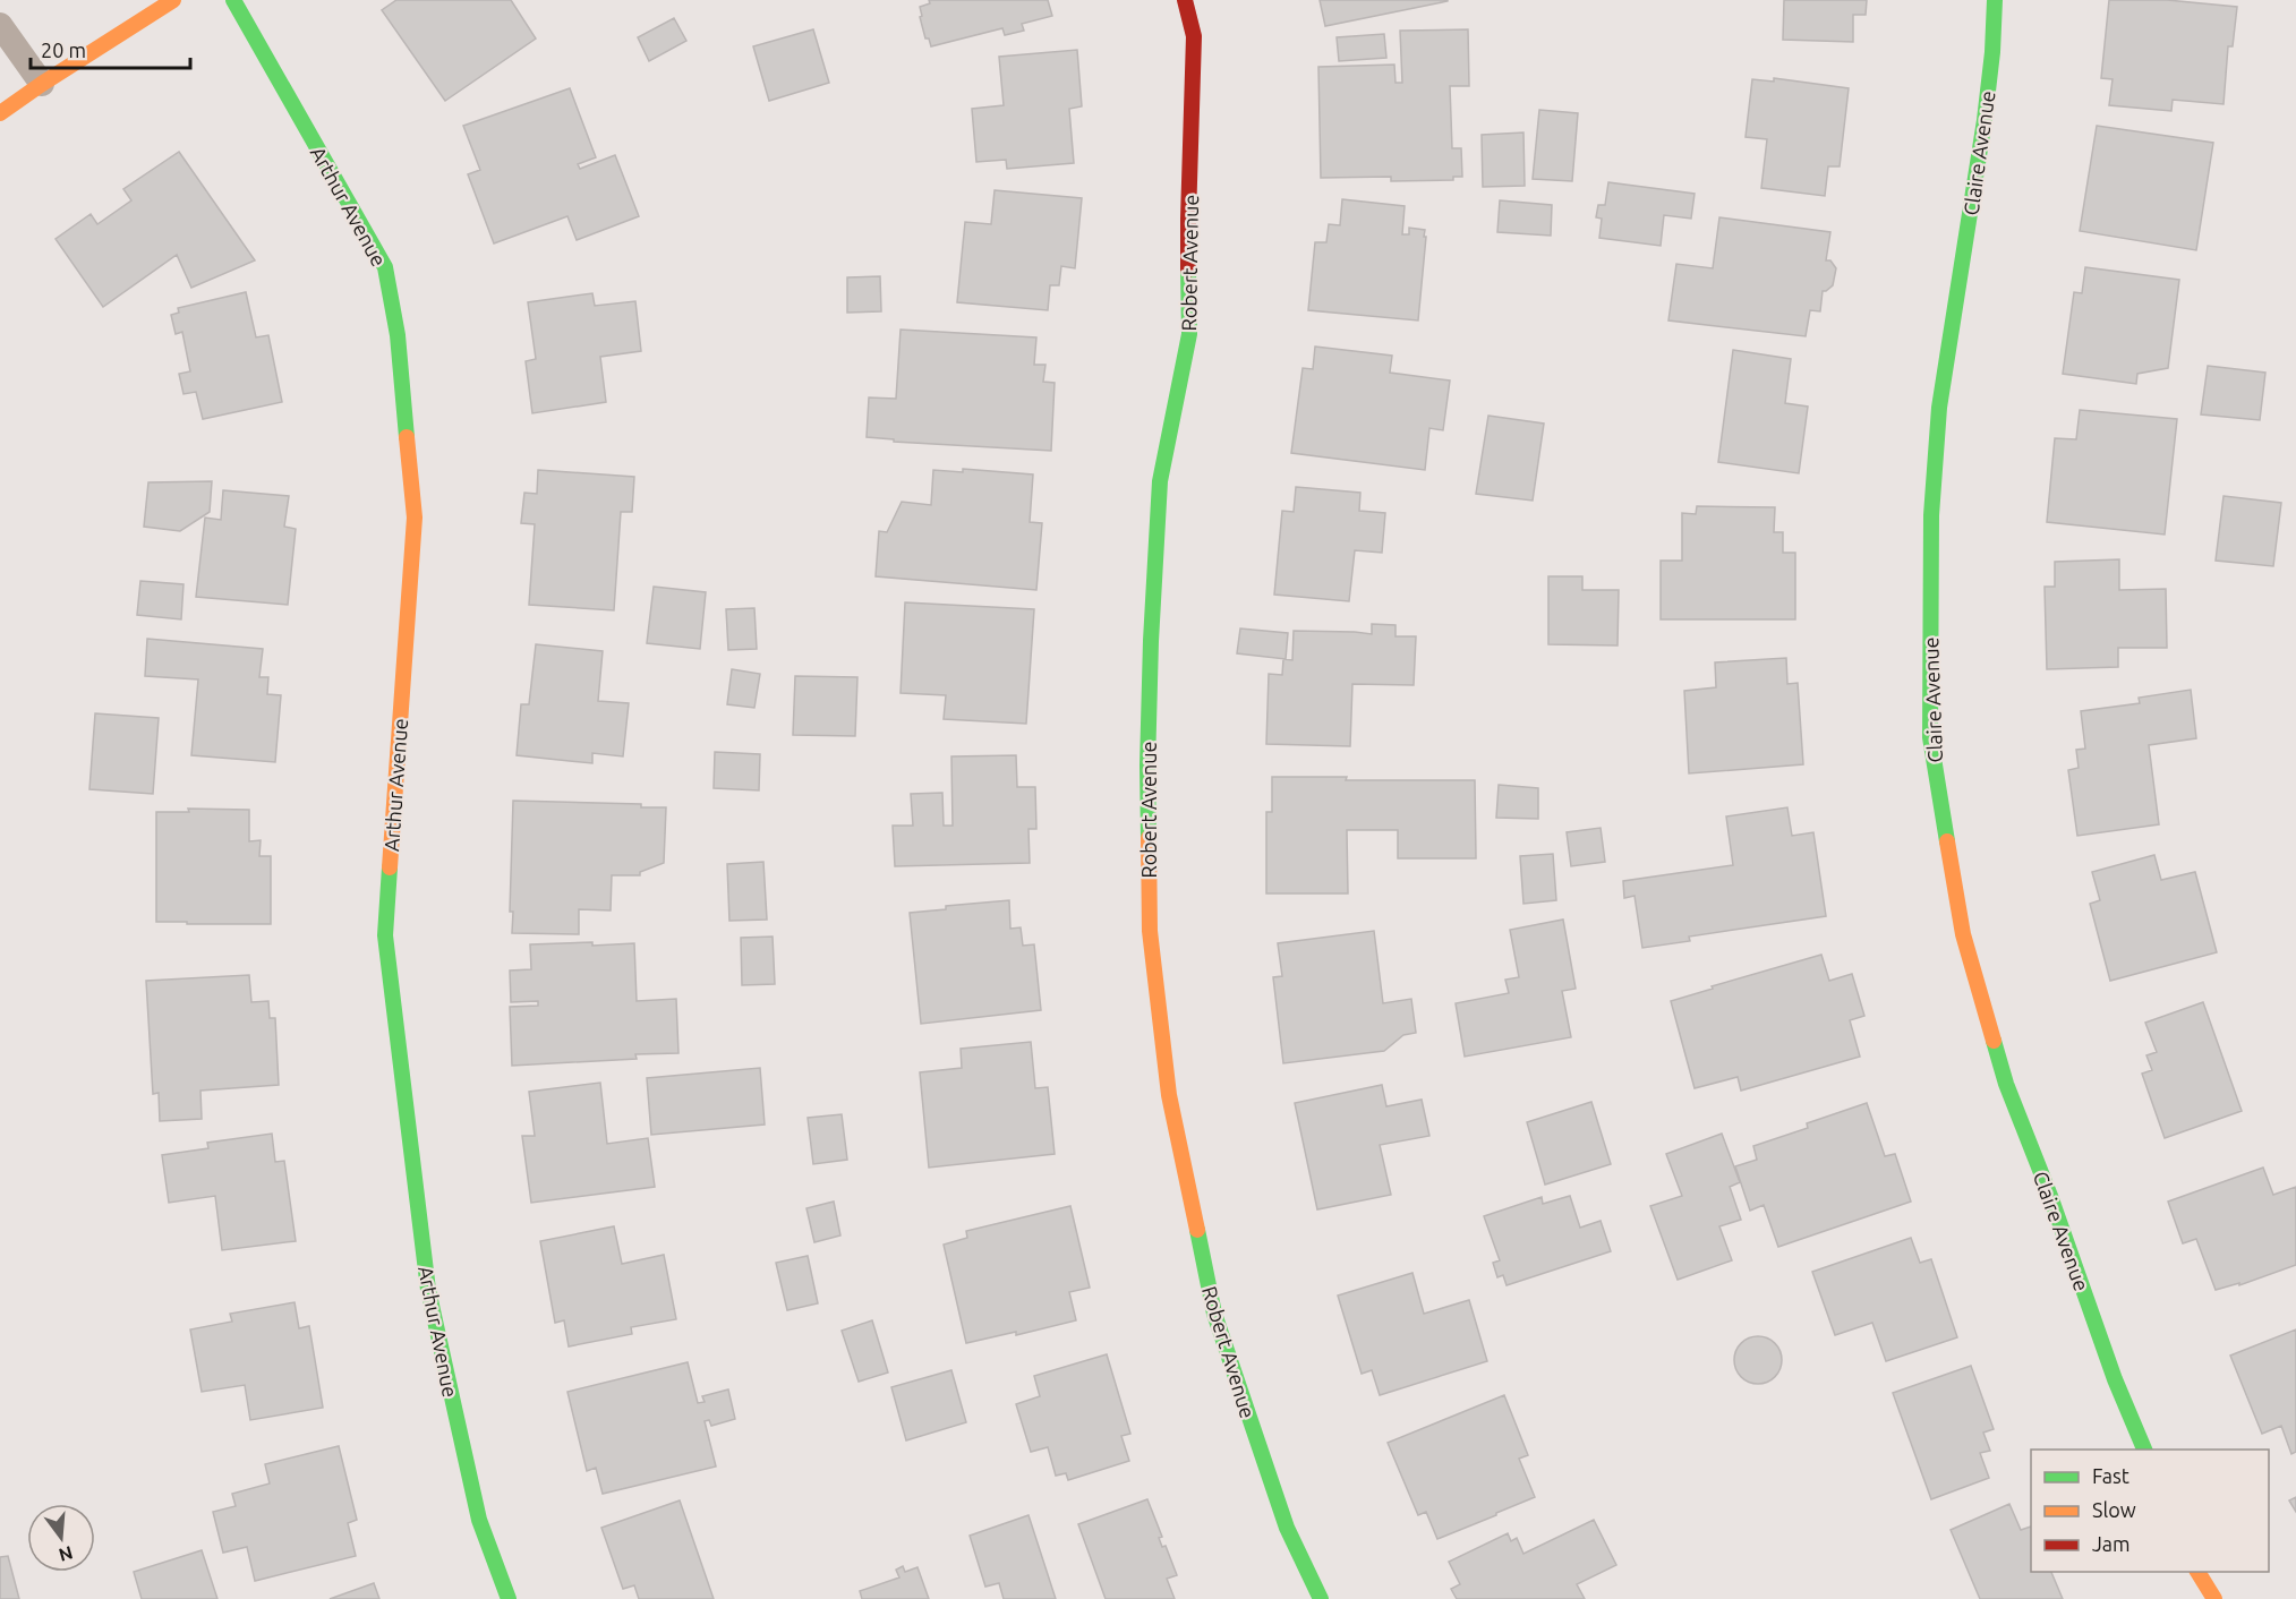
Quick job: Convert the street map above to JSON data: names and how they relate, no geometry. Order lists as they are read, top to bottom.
{
  "streets": {
    "street": ["Claire Avenue", "Arthur Avenue", "Robert Avenue"]
  },
  "legend": ["Fast", "Slow", "Jam"],
  "scale_bar": "20 m",
  "north": "bottom"
}
